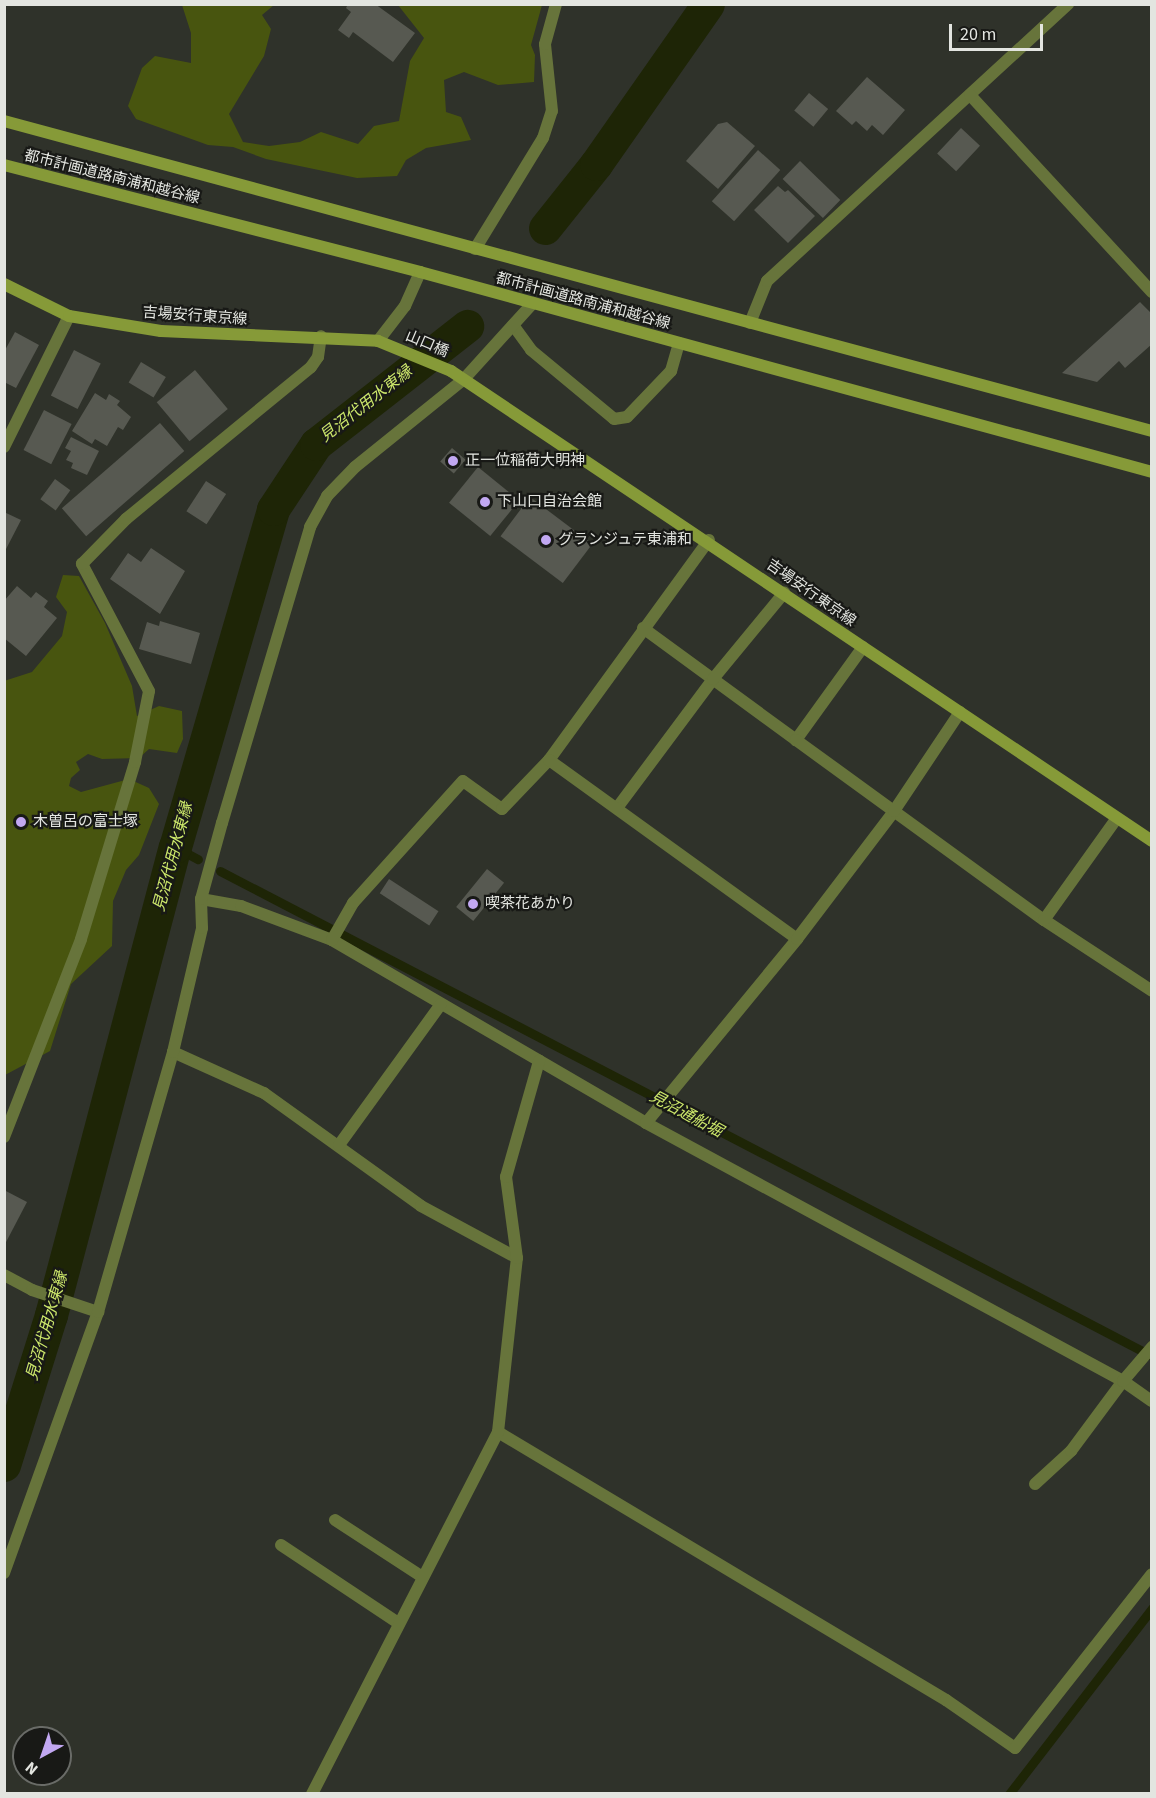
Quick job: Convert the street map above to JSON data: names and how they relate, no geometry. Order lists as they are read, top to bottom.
{
  "streets": {
    "street": ["都市計画道路南浦和越谷線", "吉場安行東京線", "山口橋"]
  },
  "crossings": [
    ["吉場安行東京線", "山口橋"]
  ],
  "water": ["見沼代用水東縁", "見沼通船堀"],
  "places": [
    "正一位稲荷大明神",
    "下山口自治会館",
    "グランジュテ東浦和",
    "木曽呂の富士塚",
    "喫茶花あかり"
  ],
  "scale_bar": "20 m",
  "north": "bottom left"
}
